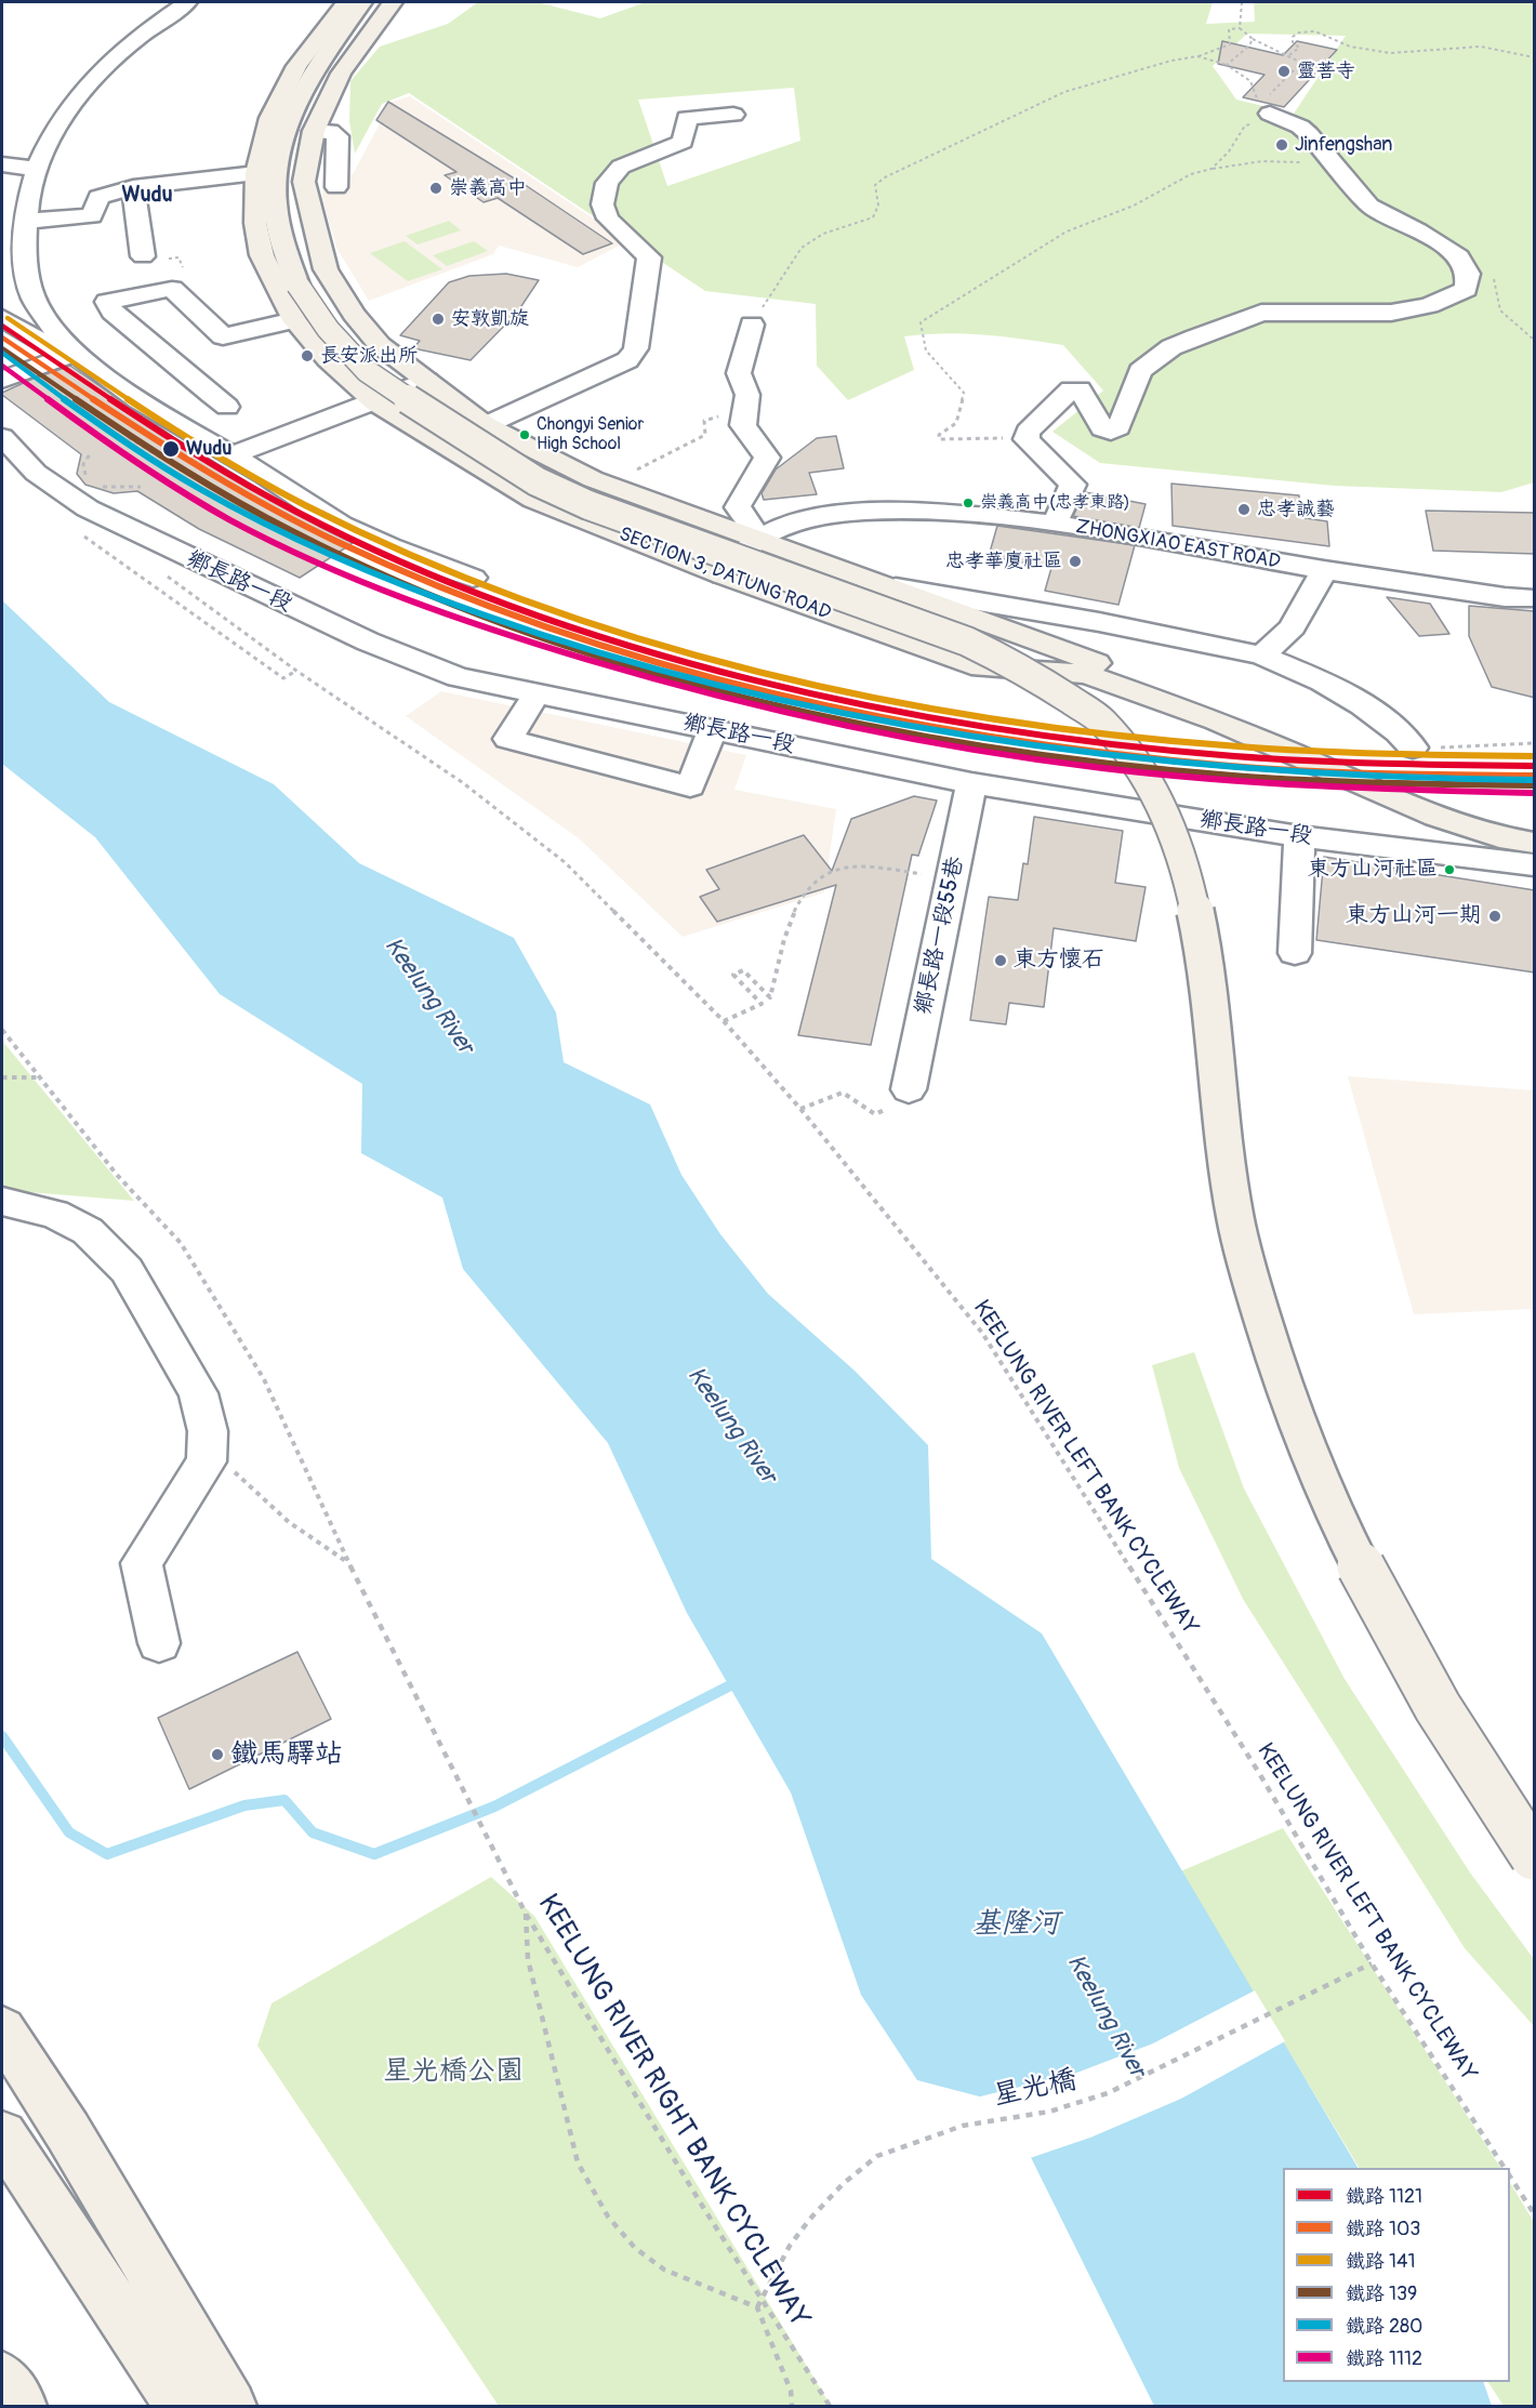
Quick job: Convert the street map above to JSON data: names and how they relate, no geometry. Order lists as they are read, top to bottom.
{
  "streets": {
    "main road": ["SECTION 3, DATUNG ROAD"],
    "street": ["ZHONGXIAO EAST ROAD", "鄉長路一段", "鄉長路一段55巷"],
    "path": ["KEELUNG RIVER LEFT BANK CYCLEWAY", "星光橋", "KEELUNG RIVER RIGHT BANK CYCLEWAY"]
  },
  "crossings": [
    ["ZHONGXIAO EAST ROAD", "SECTION 3, DATUNG ROAD"],
    ["鄉長路一段", "鄉長路一段55巷"],
    ["KEELUNG RIVER LEFT BANK CYCLEWAY", "星光橋"]
  ],
  "districts": ["Wudu"],
  "water": ["Keelung River", "基隆河"],
  "parks": ["星光橋公園"],
  "places": [
    "靈菩寺",
    "Jinfengshan",
    "崇義高中",
    "安敦凱旋",
    "長安派出所",
    "Chongyi Senior High School",
    "Wudu",
    "崇義高中(忠孝東路)",
    "忠孝誠藝",
    "忠孝華廈社區",
    "東方山河社區",
    "東方山河一期",
    "東方懷石",
    "鐵馬驛站"
  ],
  "lines": [
    "rail line 141",
    "rail line 1121",
    "rail line 103",
    "rail line 139",
    "rail line 280",
    "rail line 1112"
  ],
  "legend": [
    "鐵路 1121",
    "鐵路 103",
    "鐵路 141",
    "鐵路 139",
    "鐵路 280",
    "鐵路 1112"
  ]
}
